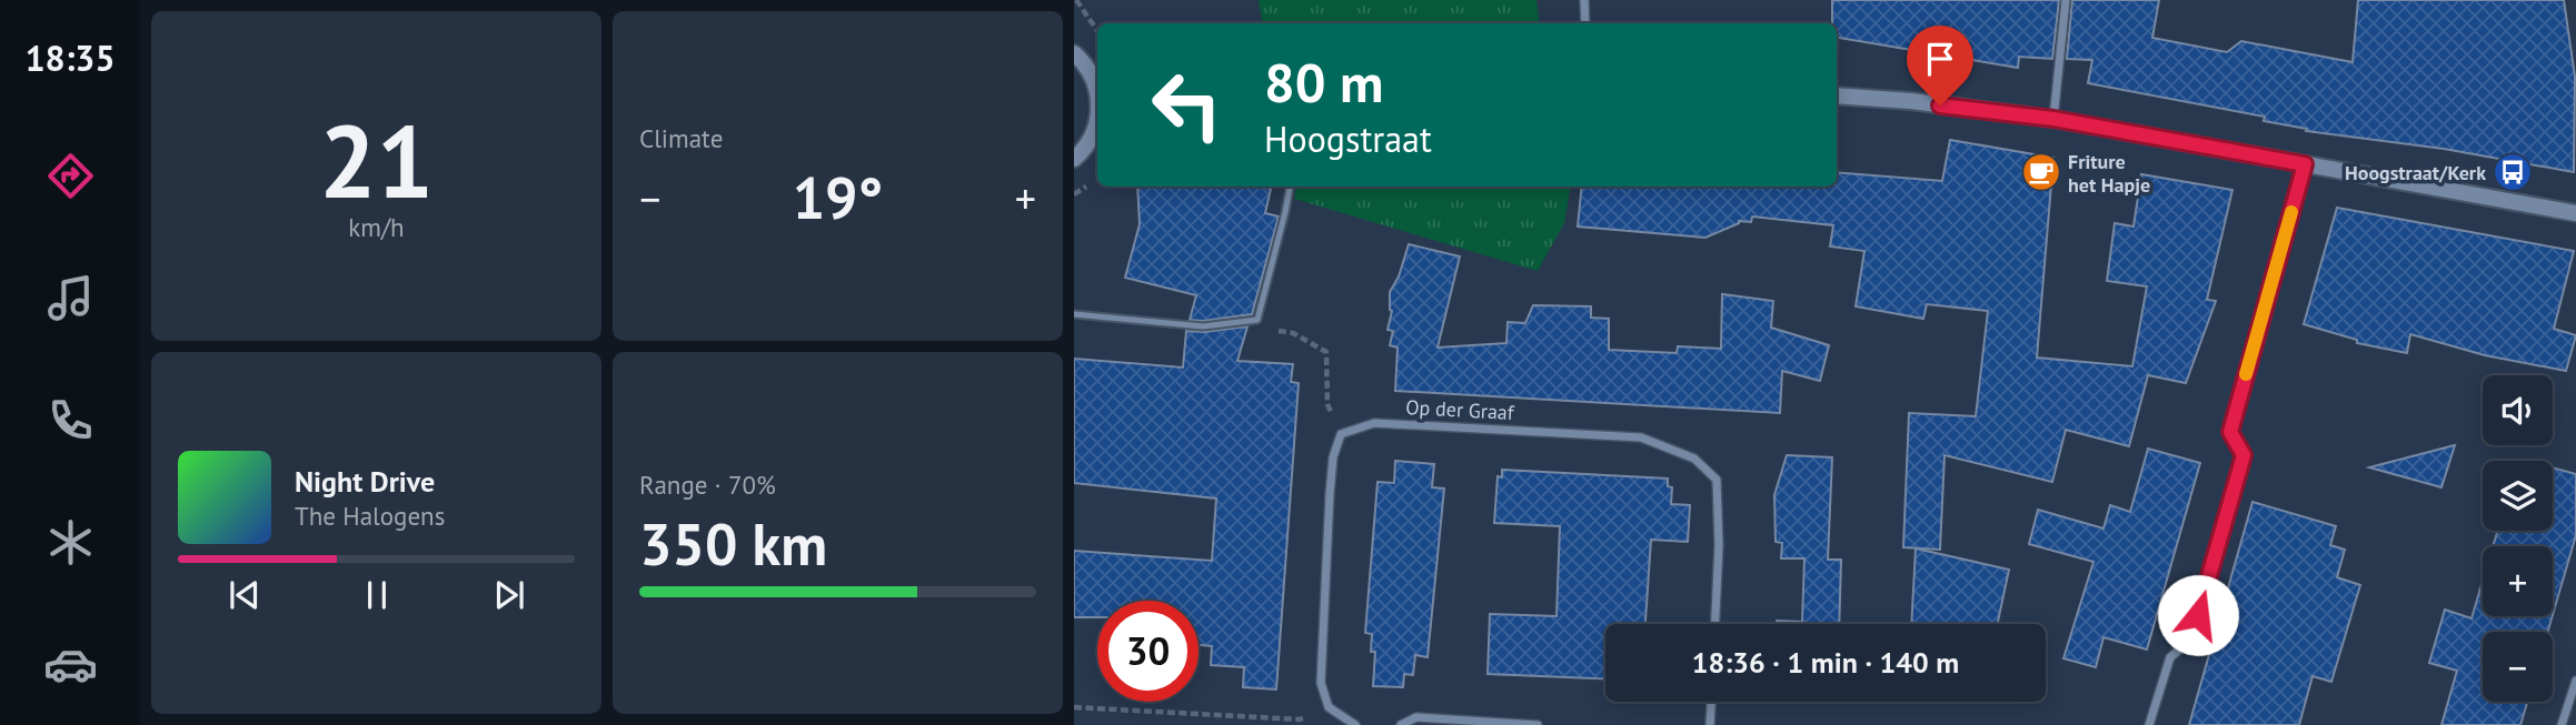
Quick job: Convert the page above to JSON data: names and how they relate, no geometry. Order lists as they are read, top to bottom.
{
  "streets": {
    "street": ["Op der Graaf"]
  },
  "places": {
    "cafe": ["Friture het Hapje"],
    "bus stop": ["Hoogstraat/Kerk"]
  },
  "page": {
    "tabs": "18:35",
    "tile": [
      ["21", "km/h"],
      "Climate",
      ["Range · 70%", "350 km"]
    ],
    "turn": ["80 m", "Hoogstraat"],
    "heat": ["−", "19°", "+"],
    "map_buttons": ["+", "−"],
    "song": ["Night Drive", "The Halogens"],
    "limit": "30",
    "trip": "18:36 · 1 min · 140 m"
  }
}
